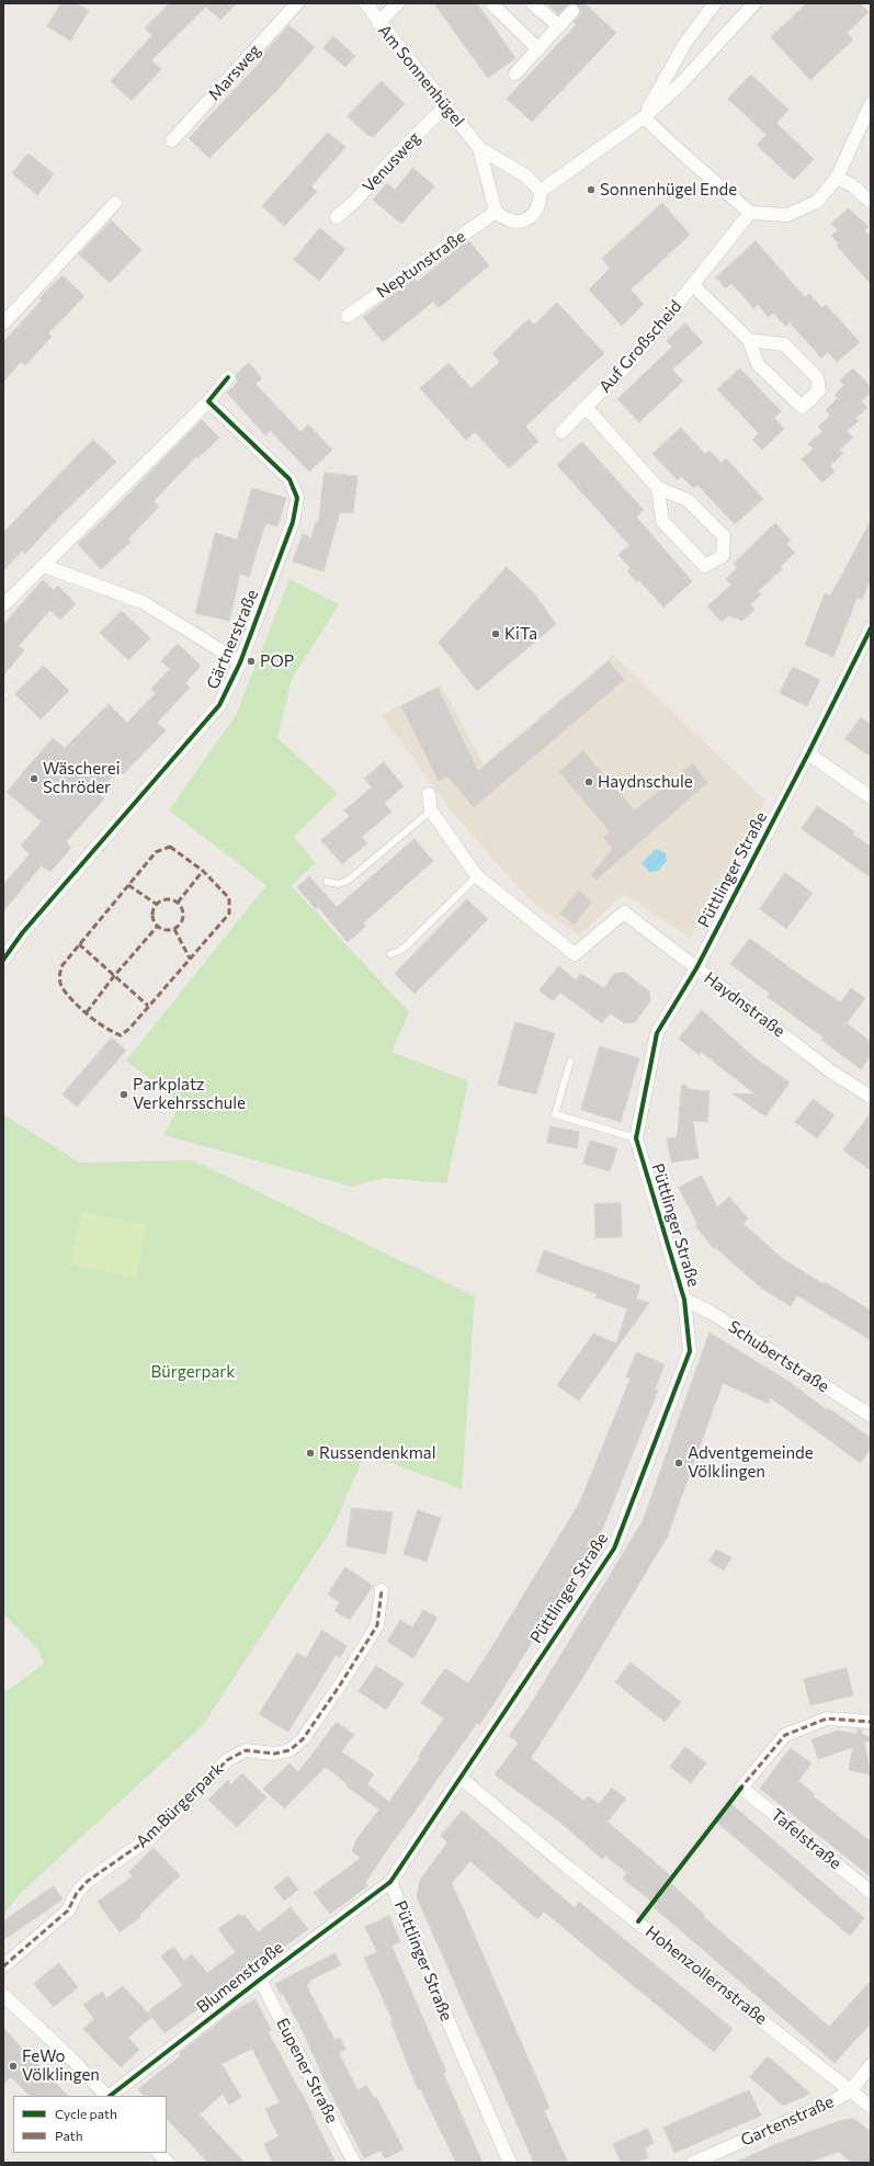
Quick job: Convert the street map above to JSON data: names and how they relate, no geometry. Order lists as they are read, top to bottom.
{
  "streets": {
    "street": [
      "Marsweg",
      "Am Sonnenhügel",
      "Venusweg",
      "Neptunstraße",
      "Auf Großscheid",
      "Gärtnerstraße",
      "Püttlinger Straße",
      "Haydnstraße",
      "Schubertstraße",
      "Am Bürgerpark",
      "Tafelstraße",
      "Hohenzollernstraße",
      "Blumenstraße",
      "Eupener Straße",
      "Gartenstraße"
    ]
  },
  "crossings": [
    ["Am Sonnenhügel", "Venusweg"],
    ["Püttlinger Straße", "Haydnstraße"],
    ["Püttlinger Straße", "Schubertstraße"],
    ["Püttlinger Straße", "Hohenzollernstraße"],
    ["Püttlinger Straße", "Blumenstraße"],
    ["Hohenzollernstraße", "Gartenstraße"],
    ["Blumenstraße", "Eupener Straße"]
  ],
  "parks": ["Bürgerpark"],
  "places": [
    "Sonnenhügel Ende",
    "KiTa",
    "POP",
    "Wäscherei Schröder",
    "Haydnschule",
    "Parkplatz Verkehrsschule",
    "Russendenkmal",
    "Adventgemeinde Völklingen",
    "FeWo Völklingen"
  ],
  "legend": ["Cycle path", "Path"]
}
